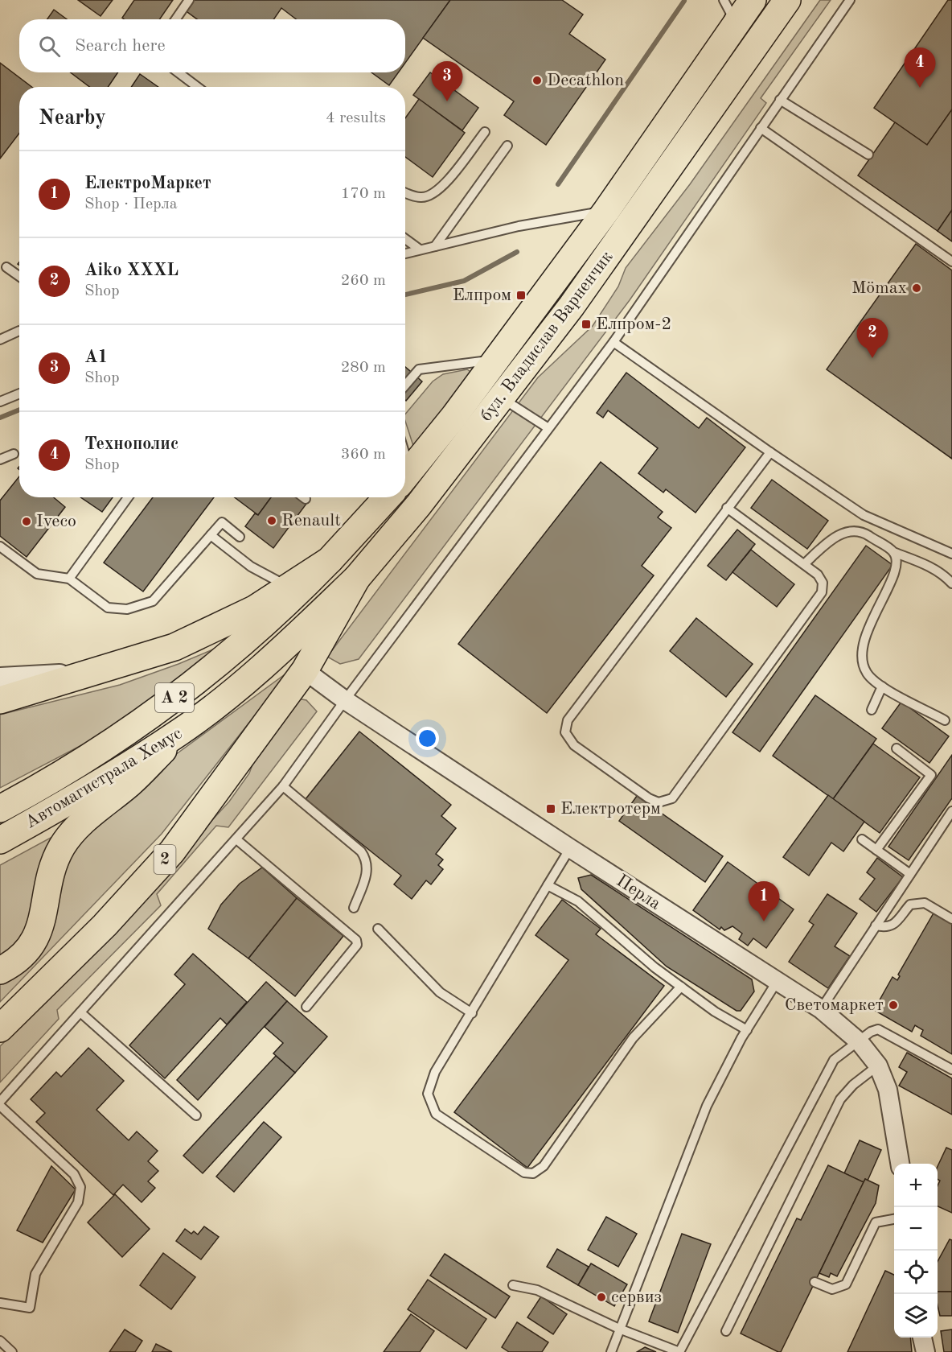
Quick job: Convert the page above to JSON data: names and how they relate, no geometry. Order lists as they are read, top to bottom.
{
  "streets": {
    "main road": [
      "бул. Владислав Варненчик",
      "A 2",
      "Автомагистрала Хемус",
      "2"
    ],
    "street": ["Перла"]
  },
  "crossings": [
    ["бул. Владислав Варненчик", "Автомагистрала Хемус"],
    ["бул. Владислав Варненчик", "2"],
    ["бул. Владислав Варненчик", "Перла"],
    ["2", "Перла"]
  ],
  "places": {
    "other": [
      "Decathlon",
      "Mömax",
      "Renault",
      "Iveco",
      "Светомаркет",
      "сервиз"
    ],
    "transit": ["Елпром", "Елпром-2", "Електротерм"]
  },
  "page": {
    "search": "Search here",
    "pins": [
      "4",
      "3",
      "2",
      "1"
    ],
    "heading": ["Nearby", "4 results"],
    "list": [
      {
        "mark": "1",
        "name": "ЕлектроМаркет",
        "note": "Shop · Перла",
        "value": "170 m"
      },
      {
        "mark": "2",
        "name": "Aiko XXXL",
        "note": "Shop",
        "value": "260 m"
      },
      {
        "mark": "3",
        "name": "A1",
        "note": "Shop",
        "value": "280 m"
      },
      {
        "mark": "4",
        "name": "Технополис",
        "note": "Shop",
        "value": "360 m"
      }
    ],
    "map_buttons": ["+", "−"]
  }
}
